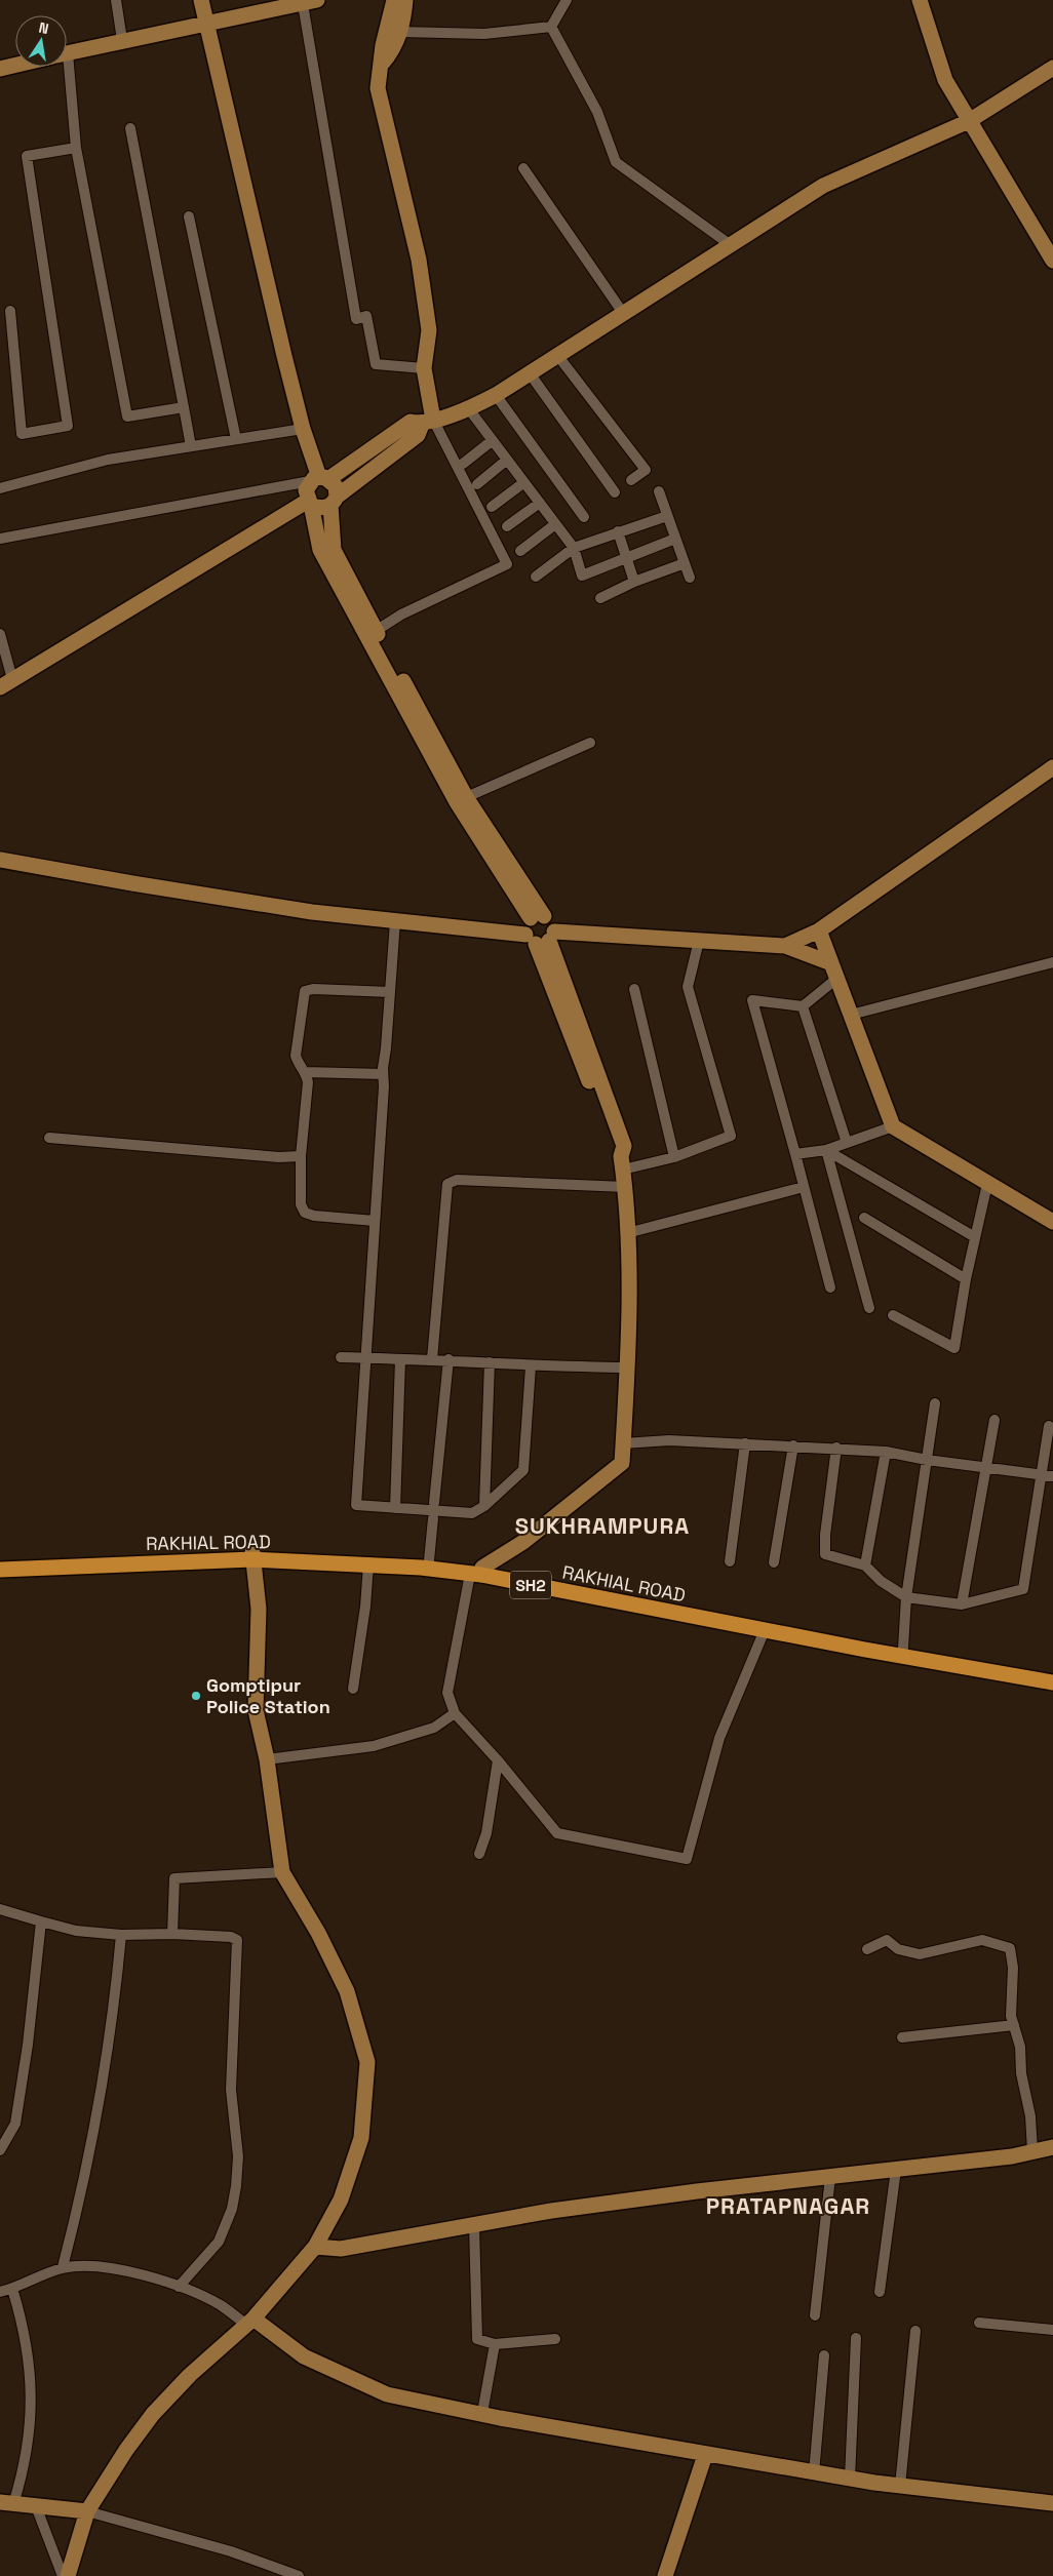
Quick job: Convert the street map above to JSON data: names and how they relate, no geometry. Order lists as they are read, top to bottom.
{
  "streets": {
    "main road": ["RAKHIAL ROAD", "SH2"]
  },
  "districts": ["SUKHRAMPURA", "PRATAPNAGAR"],
  "places": ["Gomptipur Police Station"],
  "north": "top"
}
